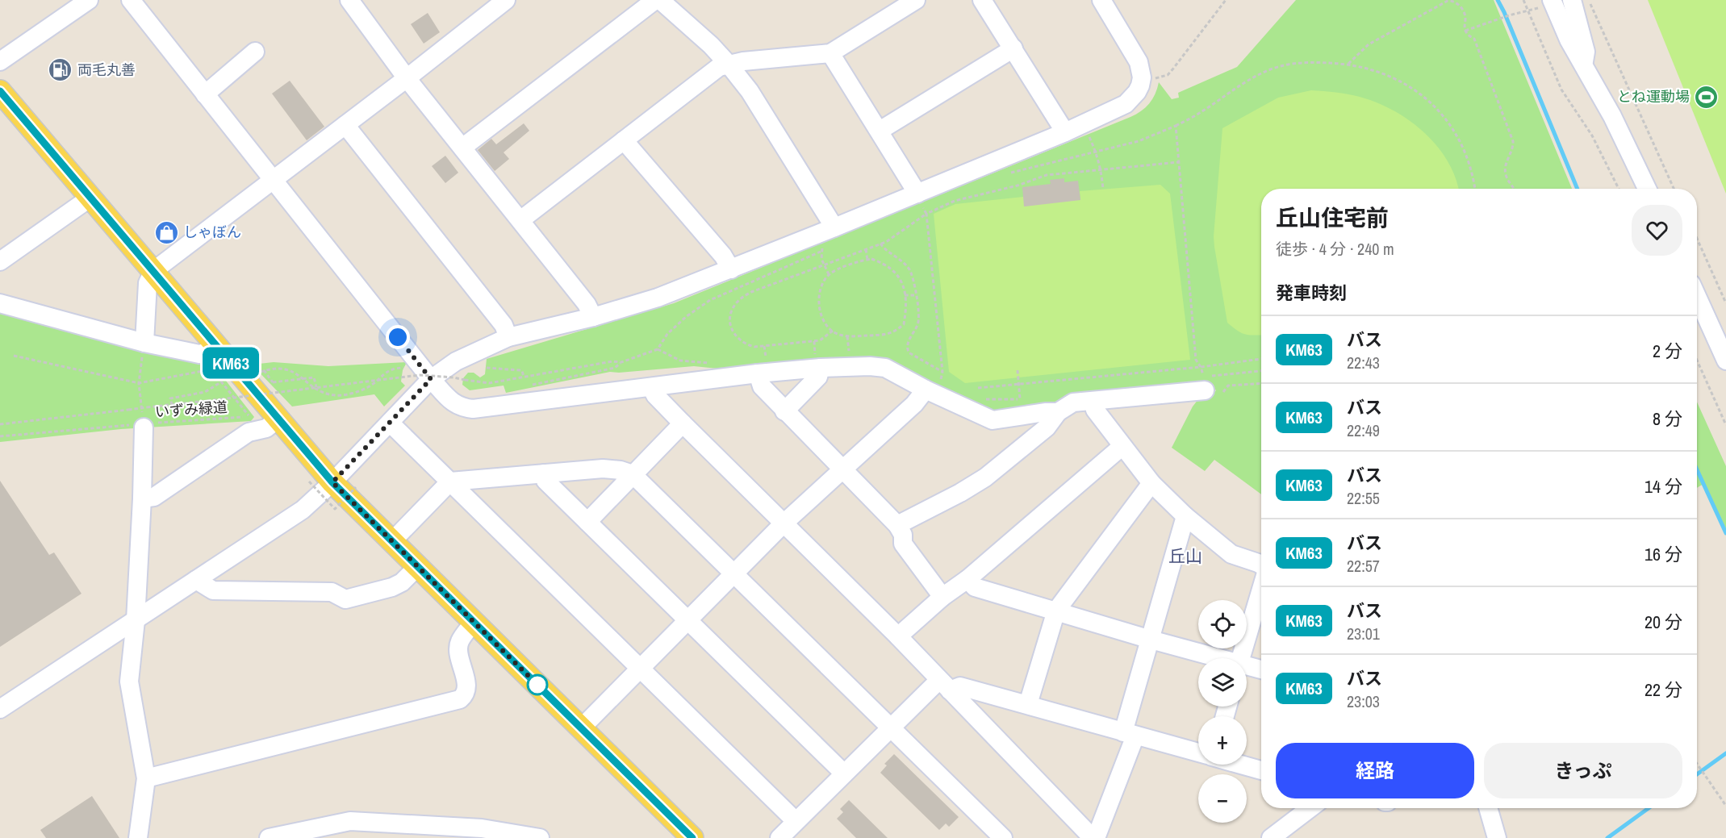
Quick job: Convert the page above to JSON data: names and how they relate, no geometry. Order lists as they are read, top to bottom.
{
  "streets": {
    "path": ["いずみ緑道"]
  },
  "districts": ["丘山"],
  "places": {
    "fuel station": ["両毛丸善"],
    "sports": ["とね運動場"],
    "shop": ["しゃぼん"]
  },
  "lines": ["bus line KM63"],
  "page": {
    "on_map": "KM63",
    "heading": [
      ["丘山住宅前", "徒歩 · 4 分 · 240 m"],
      "発車時刻"
    ],
    "list": [
      {
        "mark": "KM63",
        "name": "バス",
        "note": "22:43",
        "value": "2 分"
      },
      {
        "mark": "KM63",
        "name": "バス",
        "note": "22:49",
        "value": "8 分"
      },
      {
        "mark": "KM63",
        "name": "バス",
        "note": "22:55",
        "value": "14 分"
      },
      {
        "mark": "KM63",
        "name": "バス",
        "note": "22:57",
        "value": "16 分"
      },
      {
        "mark": "KM63",
        "name": "バス",
        "note": "23:01",
        "value": "20 分"
      },
      {
        "mark": "KM63",
        "name": "バス",
        "note": "23:03",
        "value": "22 分"
      }
    ],
    "map_buttons": ["+", "−"],
    "buttons": ["経路", "きっぷ"]
  }
}
